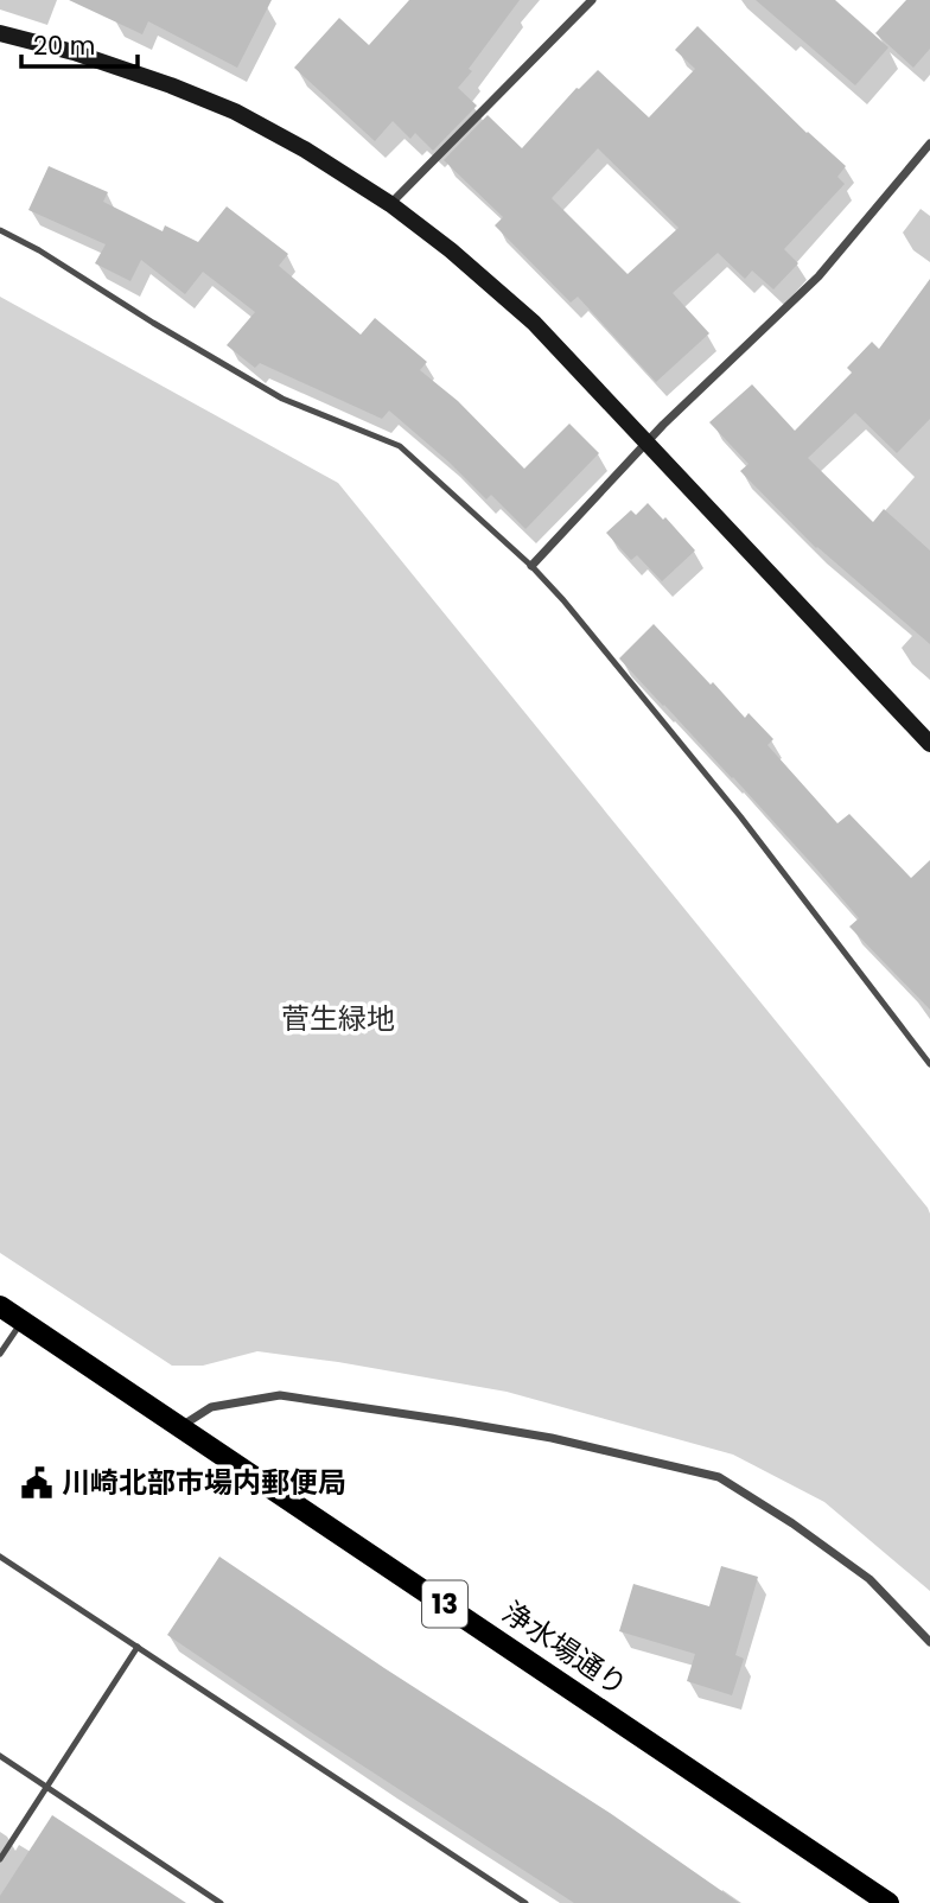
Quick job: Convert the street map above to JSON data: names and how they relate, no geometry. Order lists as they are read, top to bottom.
{
  "streets": {
    "main road": ["13", "浄水場通り"]
  },
  "parks": ["菅生緑地"],
  "places": {
    "public building": ["川崎北部市場内郵便局"]
  },
  "scale_bar": "20 m"
}
